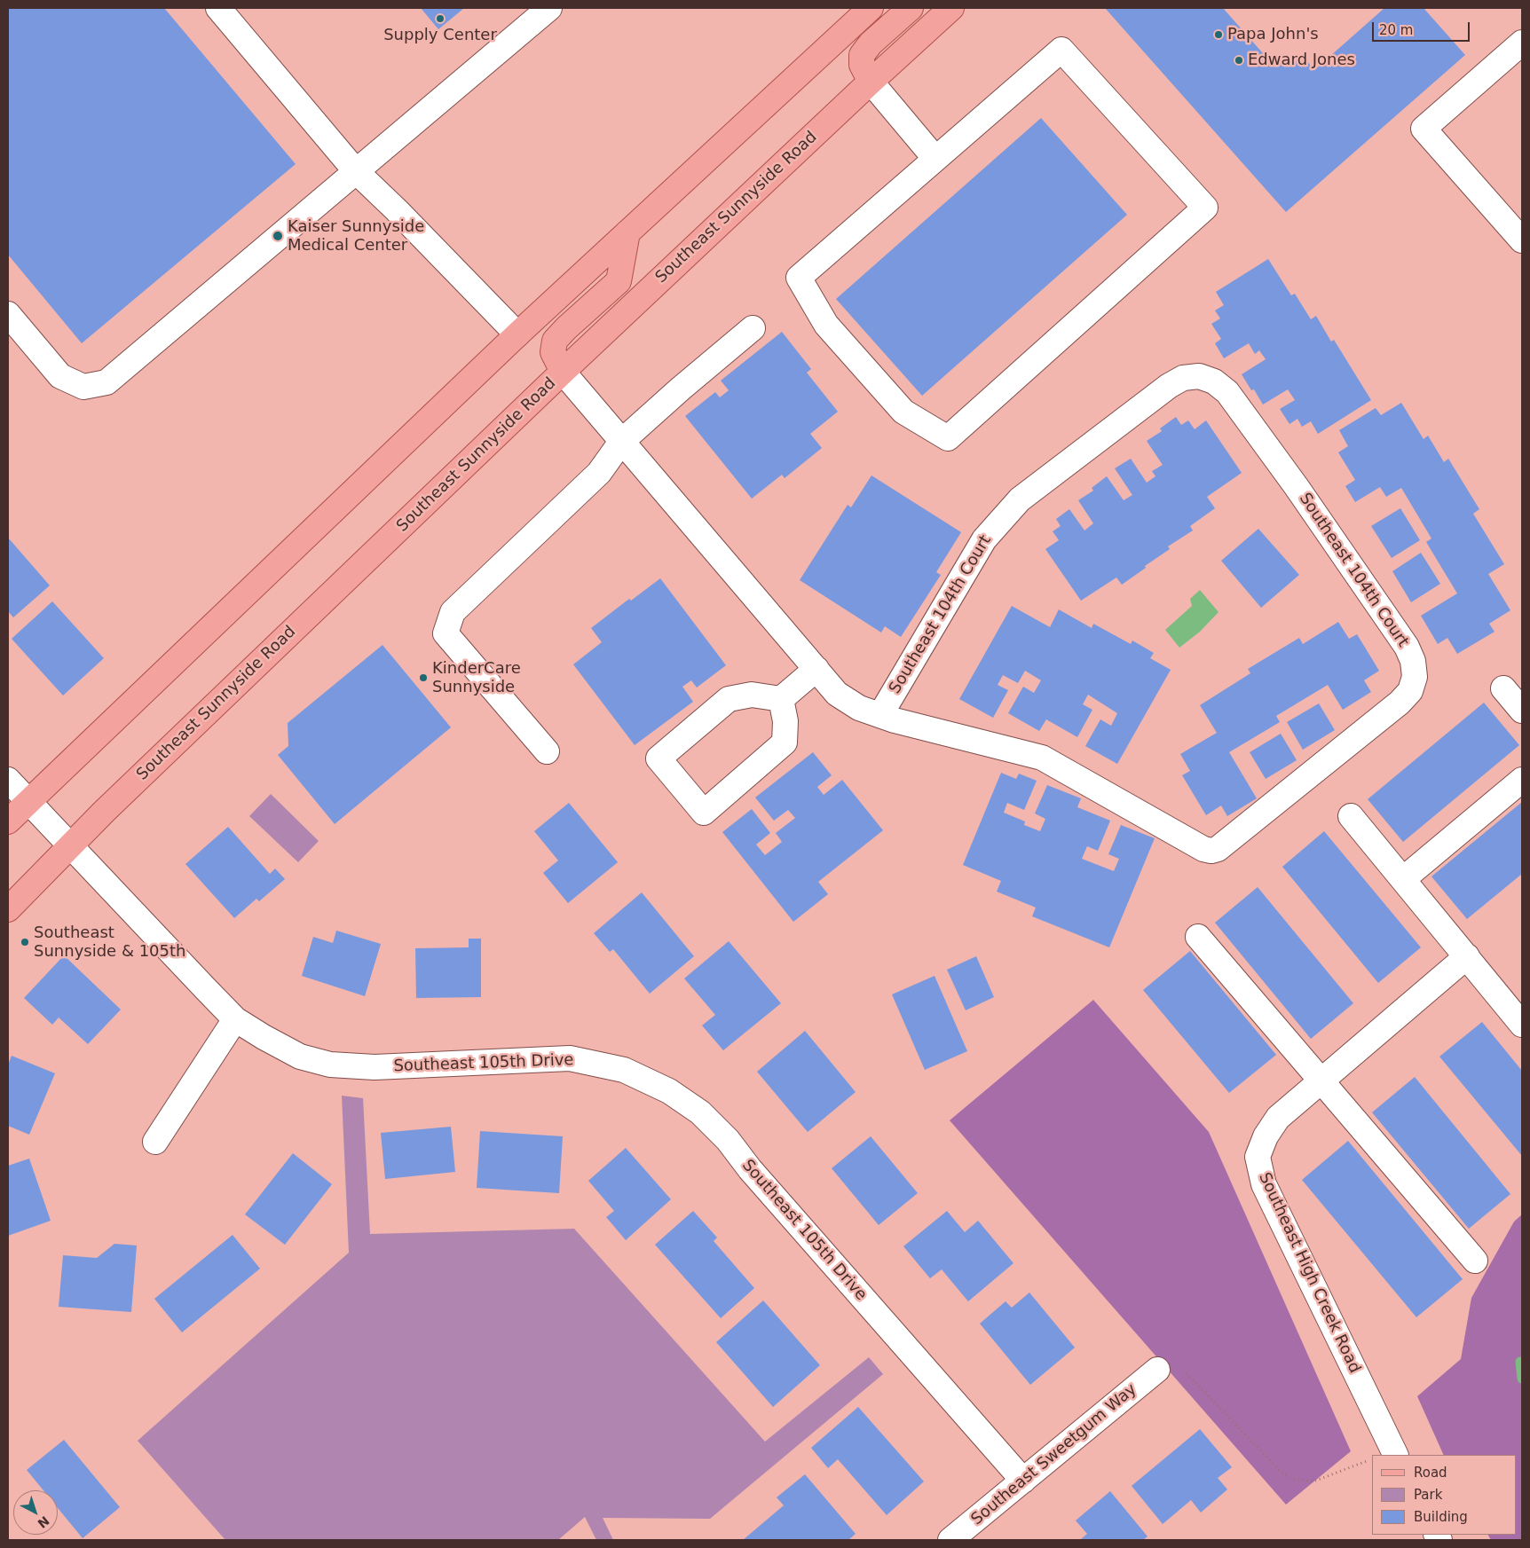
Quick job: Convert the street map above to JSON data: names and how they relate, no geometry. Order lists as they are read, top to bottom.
{
  "streets": {
    "main road": ["Southeast Sunnyside Road"],
    "street": [
      "Southeast 104th Court",
      "Southeast 105th Drive",
      "Southeast High Creek Road",
      "Southeast Sweetgum Way"
    ]
  },
  "crossings": [
    ["Southeast Sunnyside Road", "Southeast 104th Court"],
    ["Southeast Sunnyside Road", "Southeast 105th Drive"],
    ["Southeast 105th Drive", "Southeast Sweetgum Way"]
  ],
  "places": [
    "Supply Center",
    "Papa John's",
    "Edward Jones",
    "Kaiser Sunnyside Medical Center",
    "KinderCare Sunnyside",
    "Southeast Sunnyside & 105th"
  ],
  "legend": ["Road", "Park", "Building"],
  "scale_bar": "20 m",
  "north": "bottom right"
}
